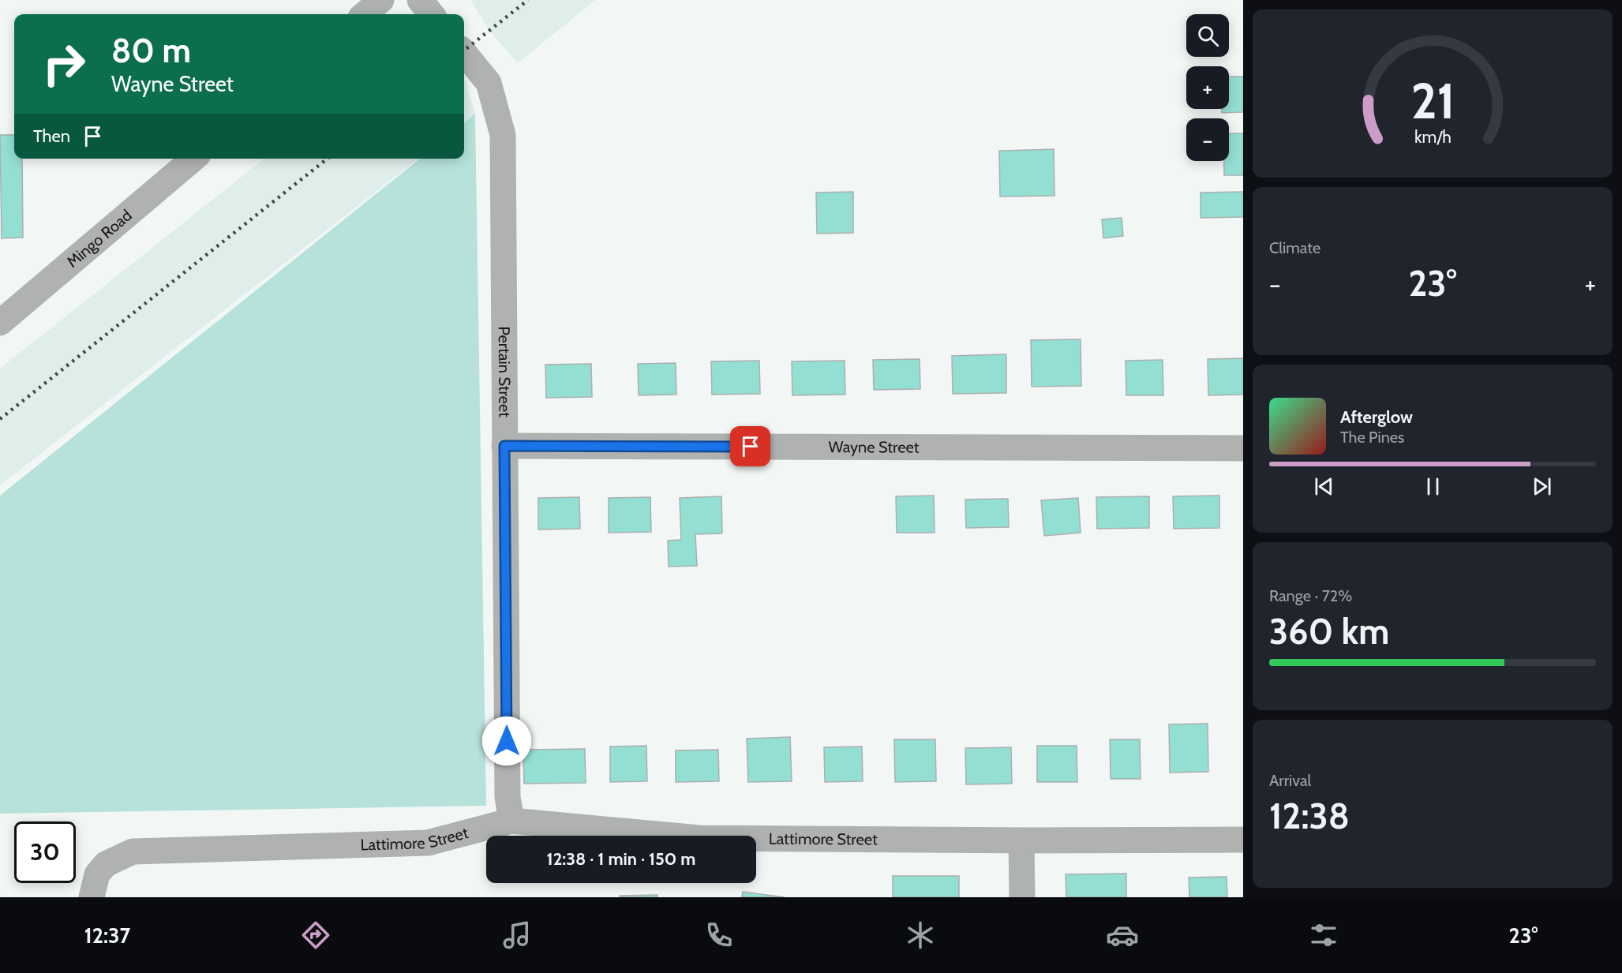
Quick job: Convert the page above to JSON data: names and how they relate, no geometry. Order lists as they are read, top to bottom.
{
  "streets": {
    "street": [
      "Mingo Road",
      "Pertain Street",
      "Wayne Street",
      "Lattimore Street"
    ]
  },
  "crossings": [
    ["Pertain Street", "Wayne Street"],
    ["Pertain Street", "Lattimore Street"]
  ],
  "page": {
    "map_buttons": ["+", "−"],
    "turn": ["80 m", "Wayne Street"],
    "then": "Then",
    "tile": [
      "Climate",
      ["Range · 72%", "360 km"],
      ["Arrival", "12:38"]
    ],
    "heat": ["−", "23°", "+"],
    "song": ["Afterglow", "The Pines"],
    "limit": "30",
    "trip": "12:38 · 1 min · 150 m",
    "tabs": ["12:37", "23°"],
    "gauge": ["21", "km/h"]
  }
}
